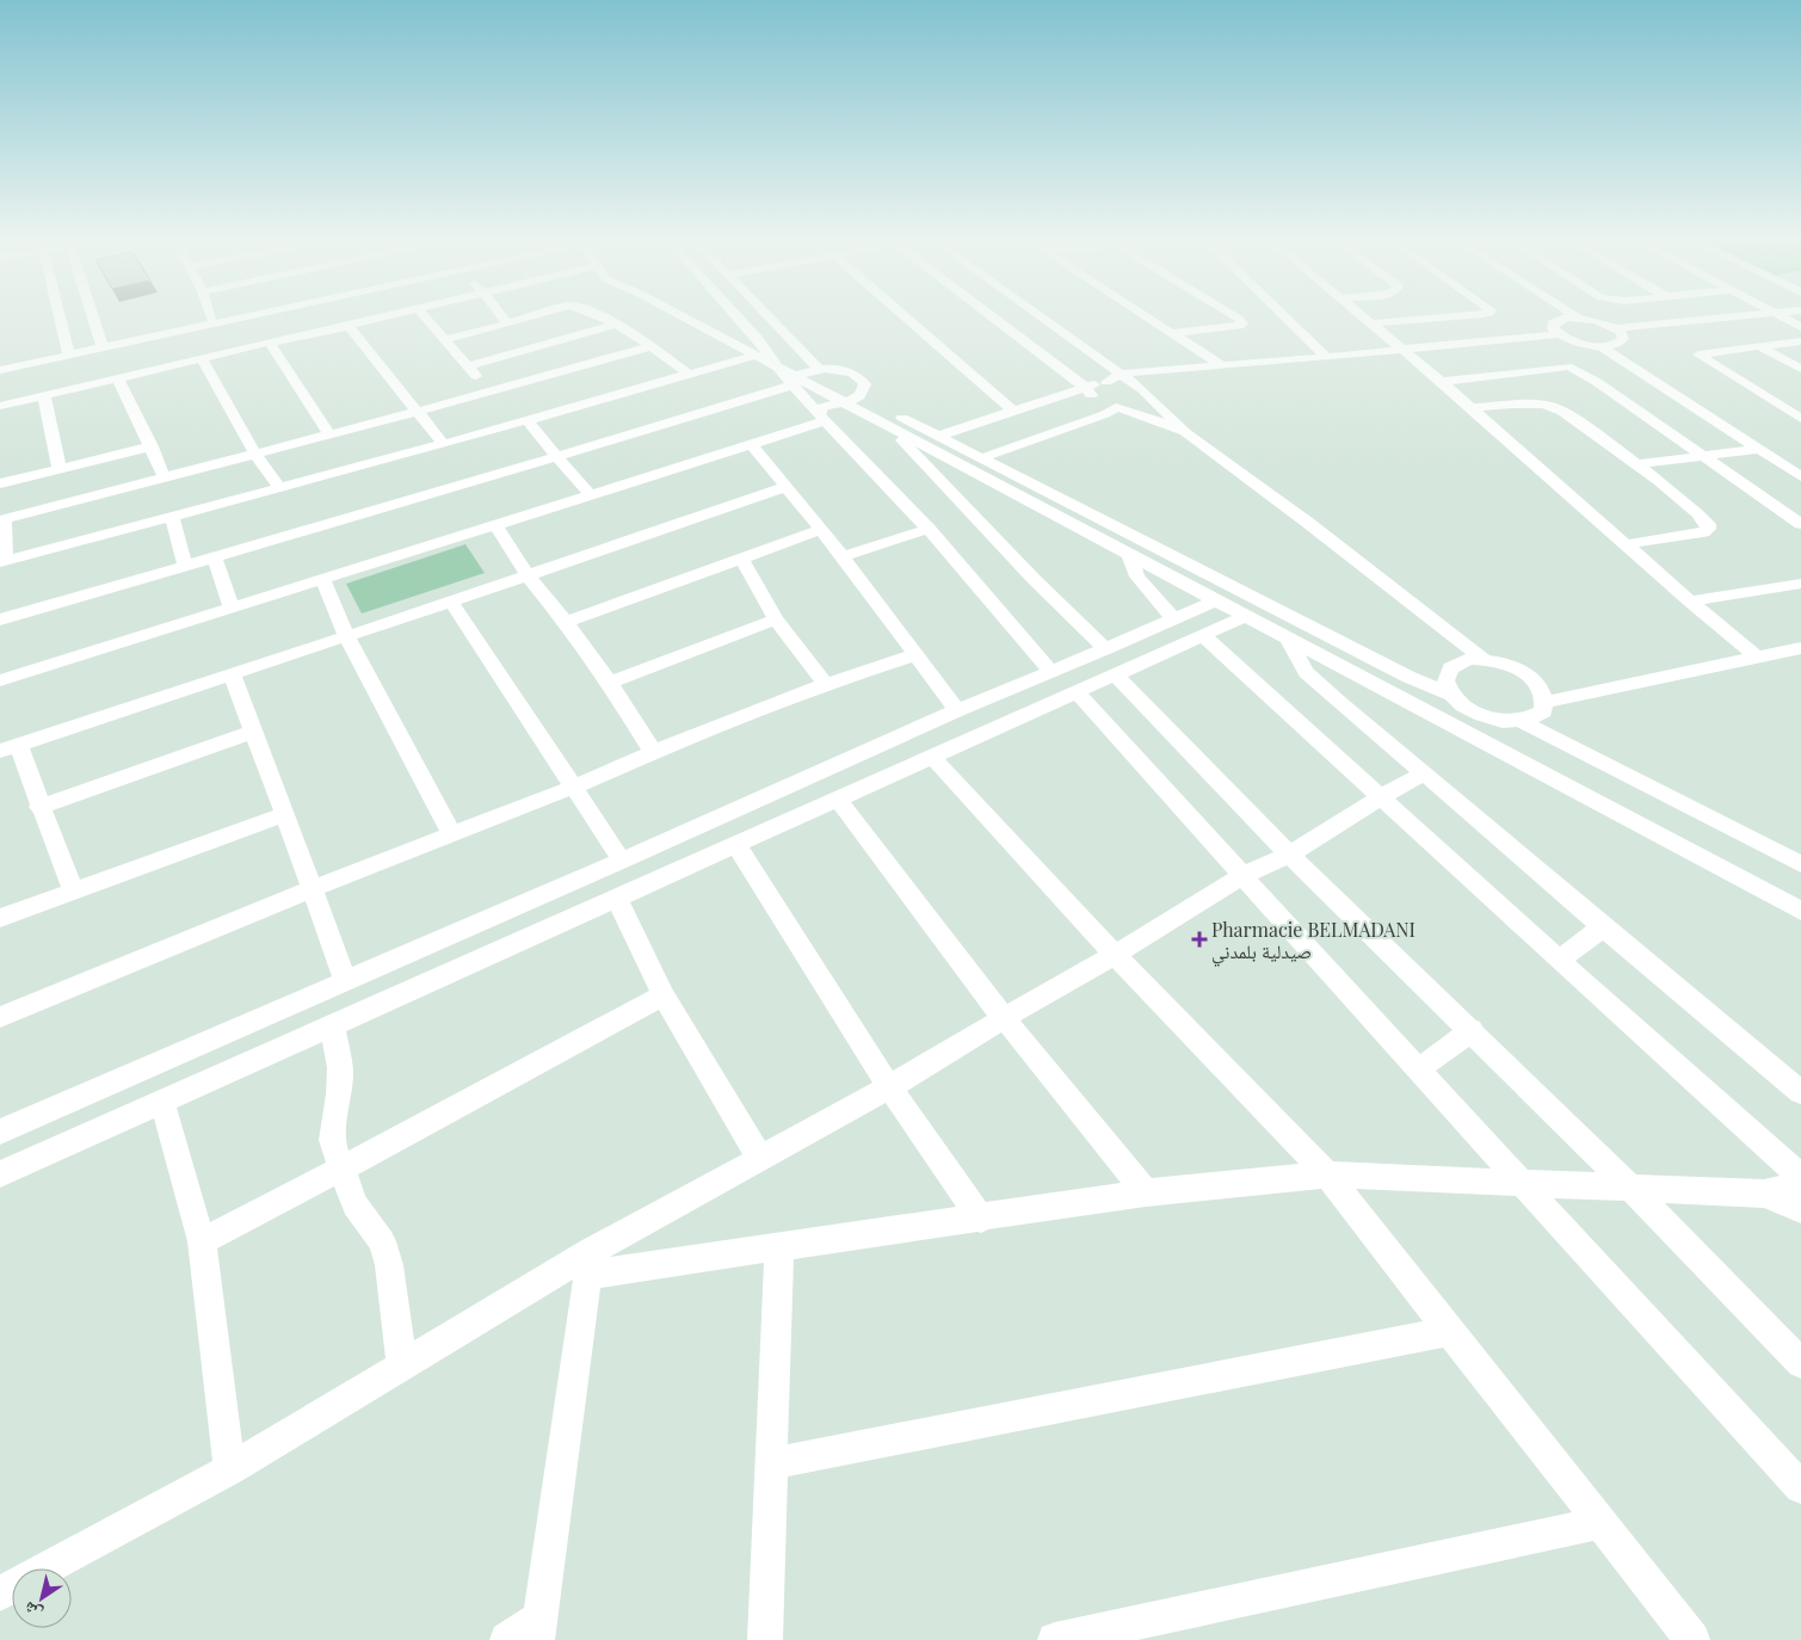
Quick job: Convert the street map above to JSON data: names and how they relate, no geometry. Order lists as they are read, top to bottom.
{
  "places": {
    "health": ["Pharmacie BELMADANI صيدلية بلمدني"]
  },
  "north": "bottom left"
}
